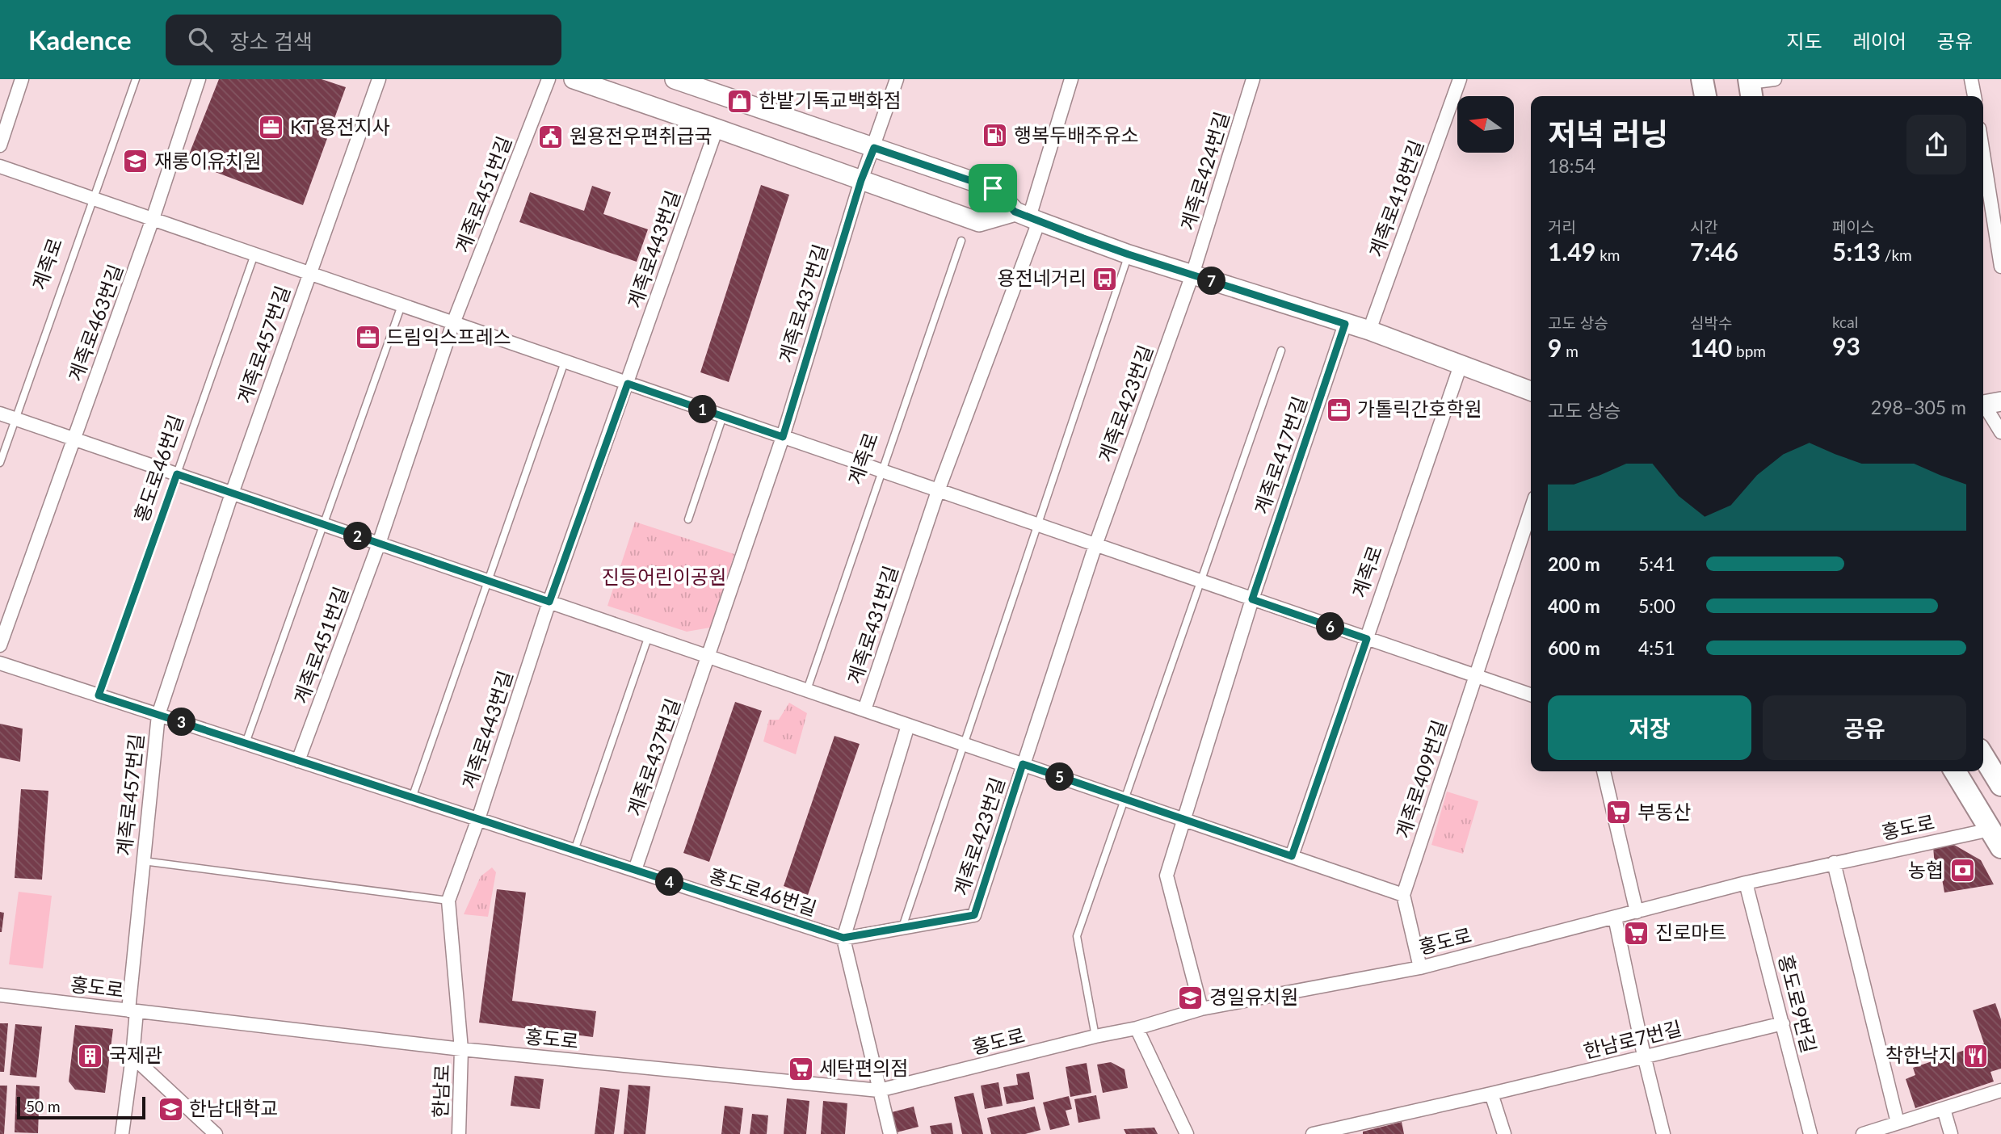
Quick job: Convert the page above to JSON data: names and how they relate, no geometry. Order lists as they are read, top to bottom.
{
  "streets": {
    "street": [
      "계족로424번길",
      "계족로451번길",
      "계족로418번길",
      "계족로443번길",
      "계족로",
      "계족로437번길",
      "계족로463번길",
      "계족로457번길",
      "계족로423번길",
      "계족로417번길",
      "홍도로46번길",
      "계족로431번길",
      "계족로409번길",
      "홍도로",
      "홍도로9번길",
      "한남로7번길",
      "한남로"
    ]
  },
  "crossings": [
    ["계족로424번길", "계족로423번길"],
    ["계족로451번길", "홍도로46번길"],
    ["계족로443번길", "홍도로46번길"],
    ["계족로443번길", "홍도로"],
    ["계족로443번길", "한남로"],
    ["계족로", "계족로431번길"],
    ["계족로437번길", "홍도로46번길"],
    ["계족로437번길", "계족로431번길"],
    ["계족로463번길", "계족로457번길"],
    ["계족로457번길", "홍도로46번길"],
    ["계족로457번길", "홍도로"],
    ["계족로423번길", "홍도로46번길"],
    ["계족로423번길", "계족로431번길"],
    ["계족로417번길", "홍도로"],
    ["홍도로", "홍도로9번길"],
    ["홍도로", "한남로"],
    ["홍도로9번길", "한남로7번길"]
  ],
  "parks": ["진등어린이공원"],
  "places": {
    "shop": ["한밭기독교백화점"],
    "office": ["KT 용전지사", "드림익스프레스", "가톨릭간호학원"],
    "fuel station": ["행복두배주유소"],
    "public building": ["원용전우편취급국"],
    "school or university": ["재롱이유치원", "경일유치원", "한남대학교"],
    "bus stop": ["용전네거리"],
    "supermarket": ["부동산", "진로마트", "세탁편의점"],
    "bank": ["농협"],
    "building": ["국제관"],
    "restaurant": ["착한낙지"]
  },
  "scale_bar": "50 m",
  "north": "left",
  "page": {
    "header": "Kadence",
    "search": "장소 검색",
    "nav": ["지도", "레이어", "공유"],
    "heading": ["저녁 러닝", "18:54"],
    "stats": [
      ["거리", "1.49 km"],
      ["시간", "7:46"],
      ["페이스", "5:13 /km"],
      ["고도 상승", "9 m"],
      ["심박수", "140 bpm"],
      ["kcal", "93"]
    ],
    "pins": [
      "7",
      "1",
      "2",
      "6",
      "3",
      "5",
      "4"
    ],
    "chart": ["고도 상승", "298–305 m"],
    "list": [
      {
        "name": "200 m",
        "note": "5:41"
      },
      {
        "name": "400 m",
        "note": "5:00"
      },
      {
        "name": "600 m",
        "note": "4:51"
      }
    ],
    "buttons": ["저장", "공유"],
    "scale": "50 m"
  }
}
